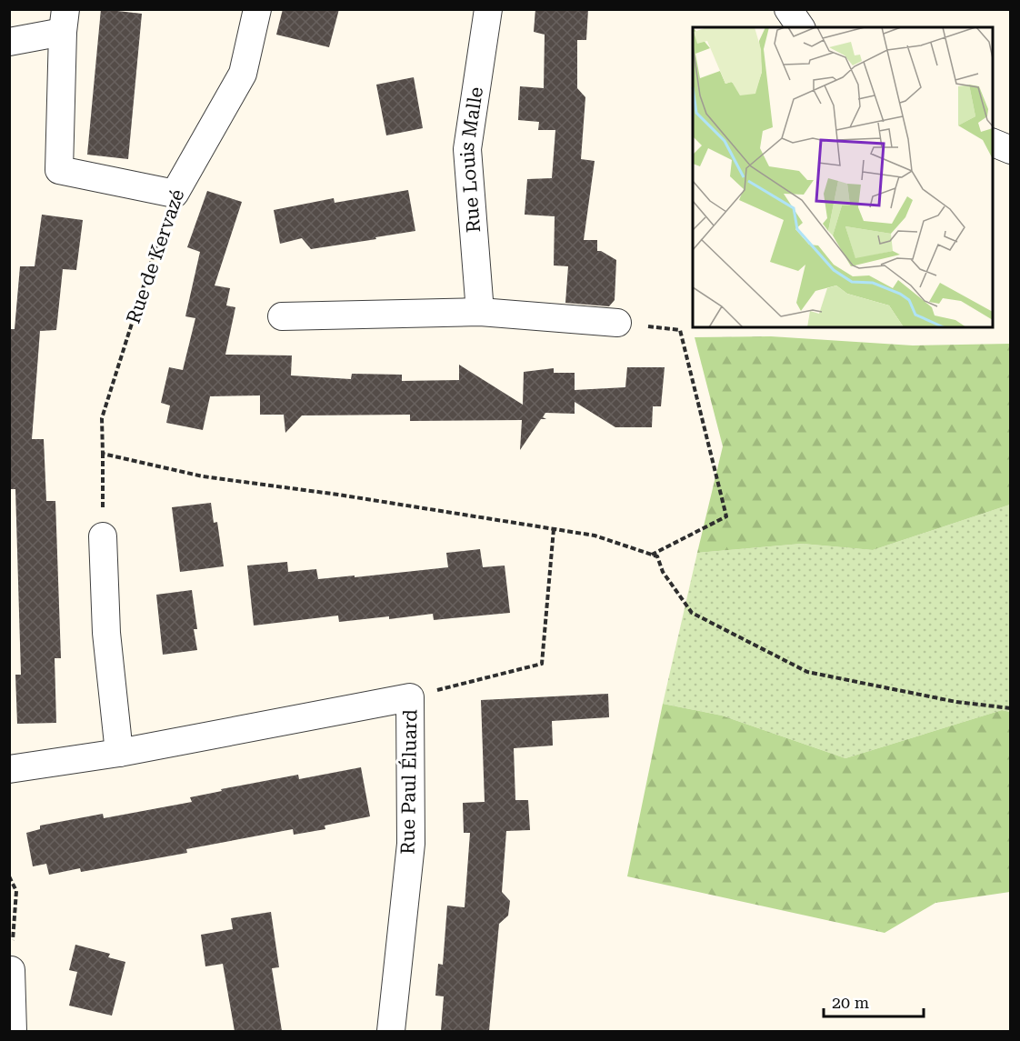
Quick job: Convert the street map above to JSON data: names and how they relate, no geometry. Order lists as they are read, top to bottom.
{
  "streets": {
    "street": ["Rue Louis Malle", "Rue de Kervazé", "Rue Paul Éluard"]
  },
  "scale_bar": "20 m"
}
